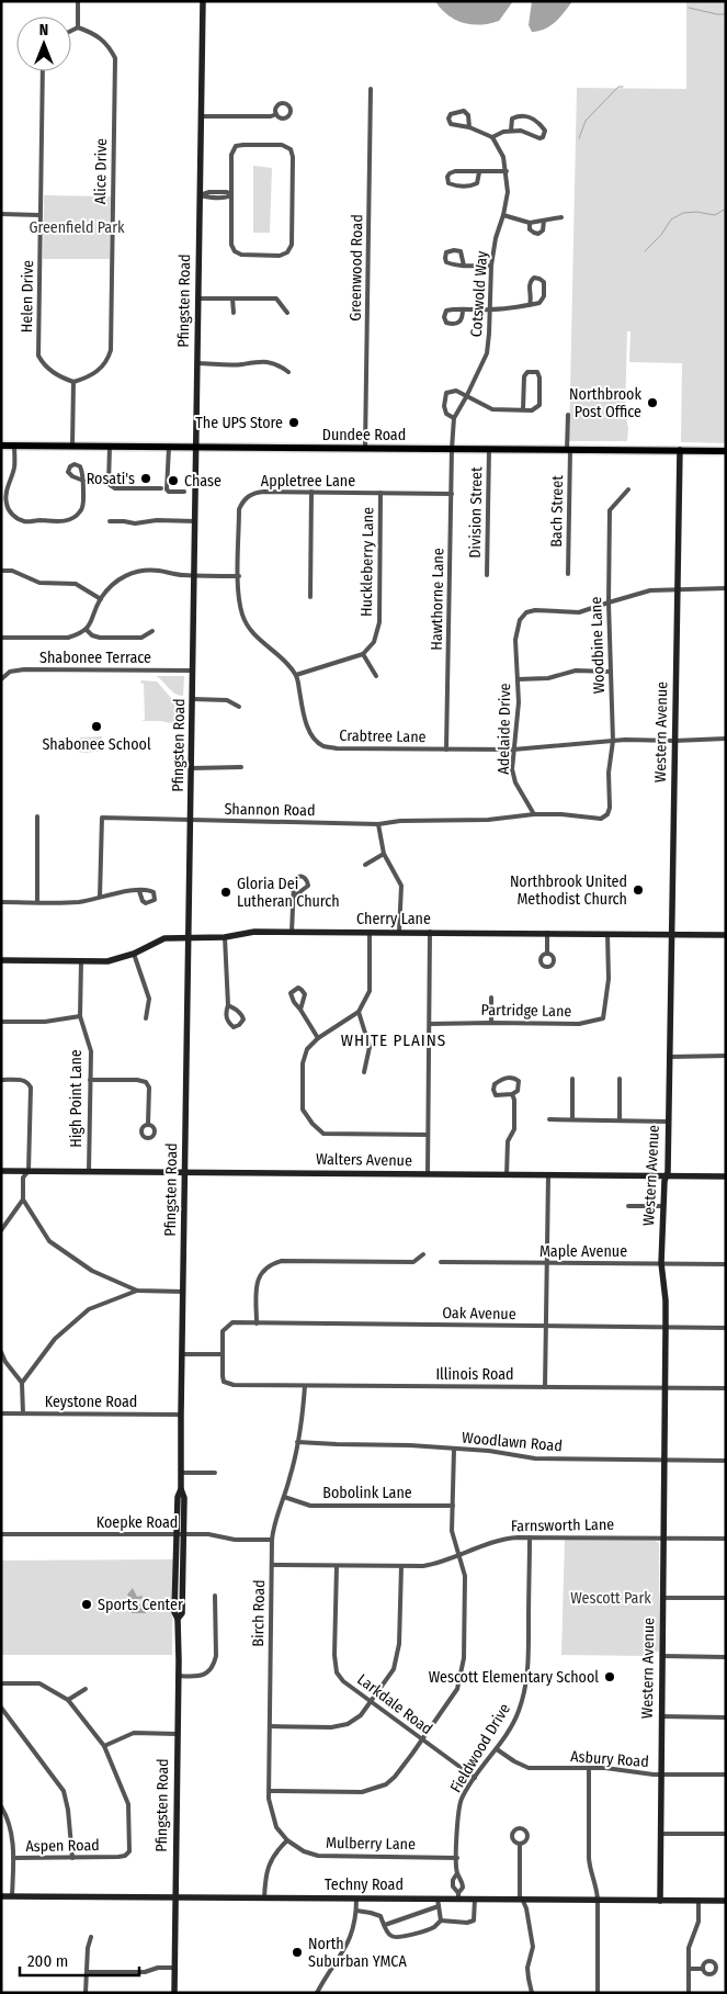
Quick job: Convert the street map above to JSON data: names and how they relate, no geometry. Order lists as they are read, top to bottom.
{
  "streets": {
    "main road": [
      "Pfingsten Road",
      "Dundee Road",
      "Western Avenue",
      "Cherry Lane",
      "Walters Avenue",
      "Techny Road"
    ],
    "street": [
      "Alice Drive",
      "Greenwood Road",
      "Cotswold Way",
      "Helen Drive",
      "Appletree Lane",
      "Bach Street",
      "Division Street",
      "Huckleberry Lane",
      "Hawthorne Lane",
      "Woodbine Lane",
      "Shabonee Terrace",
      "Adelaide Drive",
      "Crabtree Lane",
      "Shannon Road",
      "Partridge Lane",
      "High Point Lane",
      "Maple Avenue",
      "Oak Avenue",
      "Illinois Road",
      "Keystone Road",
      "Woodlawn Road",
      "Bobolink Lane",
      "Koepke Road",
      "Farnsworth Lane",
      "Birch Road",
      "Larkdale Road",
      "Fieldwood Drive",
      "Asbury Road",
      "Mulberry Lane",
      "Aspen Road"
    ]
  },
  "crossings": [
    ["Alice Drive", "Helen Drive"],
    ["Greenwood Road", "Dundee Road"],
    ["Cotswold Way", "Dundee Road"],
    ["Cotswold Way", "Hawthorne Lane"],
    ["Pfingsten Road", "Dundee Road"],
    ["Pfingsten Road", "Shabonee Terrace"],
    ["Pfingsten Road", "Shannon Road"],
    ["Pfingsten Road", "Cherry Lane"],
    ["Pfingsten Road", "Walters Avenue"],
    ["Pfingsten Road", "Keystone Road"],
    ["Pfingsten Road", "Koepke Road"],
    ["Pfingsten Road", "Techny Road"],
    ["Dundee Road", "Bach Street"],
    ["Dundee Road", "Division Street"],
    ["Dundee Road", "Hawthorne Lane"],
    ["Dundee Road", "Western Avenue"],
    ["Appletree Lane", "Huckleberry Lane"],
    ["Appletree Lane", "Hawthorne Lane"],
    ["Appletree Lane", "Crabtree Lane"],
    ["Huckleberry Lane", "Crabtree Lane"],
    ["Hawthorne Lane", "Crabtree Lane"],
    ["Woodbine Lane", "Adelaide Drive"],
    ["Woodbine Lane", "Crabtree Lane"],
    ["Woodbine Lane", "Shannon Road"],
    ["Adelaide Drive", "Crabtree Lane"],
    ["Adelaide Drive", "Shannon Road"],
    ["Western Avenue", "Crabtree Lane"],
    ["Western Avenue", "Cherry Lane"],
    ["Western Avenue", "Walters Avenue"],
    ["Western Avenue", "Maple Avenue"],
    ["Western Avenue", "Oak Avenue"],
    ["Western Avenue", "Illinois Road"],
    ["Western Avenue", "Woodlawn Road"],
    ["Western Avenue", "Farnsworth Lane"],
    ["Western Avenue", "Asbury Road"],
    ["Western Avenue", "Techny Road"],
    ["Cherry Lane", "Partridge Lane"],
    ["Cherry Lane", "High Point Lane"],
    ["High Point Lane", "Walters Avenue"],
    ["Oak Avenue", "Illinois Road"],
    ["Illinois Road", "Birch Road"],
    ["Woodlawn Road", "Birch Road"],
    ["Bobolink Lane", "Birch Road"],
    ["Koepke Road", "Birch Road"],
    ["Farnsworth Lane", "Birch Road"],
    ["Farnsworth Lane", "Larkdale Road"],
    ["Farnsworth Lane", "Fieldwood Drive"],
    ["Birch Road", "Mulberry Lane"],
    ["Larkdale Road", "Fieldwood Drive"],
    ["Fieldwood Drive", "Asbury Road"],
    ["Fieldwood Drive", "Mulberry Lane"],
    ["Fieldwood Drive", "Techny Road"]
  ],
  "districts": ["WHITE PLAINS"],
  "parks": ["Greenfield Park", "Wescott Park"],
  "places": [
    "Northbrook Post Office",
    "The UPS Store",
    "Rosati's",
    "Chase",
    "Shabonee School",
    "Northbrook United Methodist Church",
    "Gloria Dei Lutheran Church",
    "Sports Center",
    "Wescott Elementary School",
    "North Suburban YMCA"
  ],
  "scale_bar": "200 m",
  "north": "top"
}
